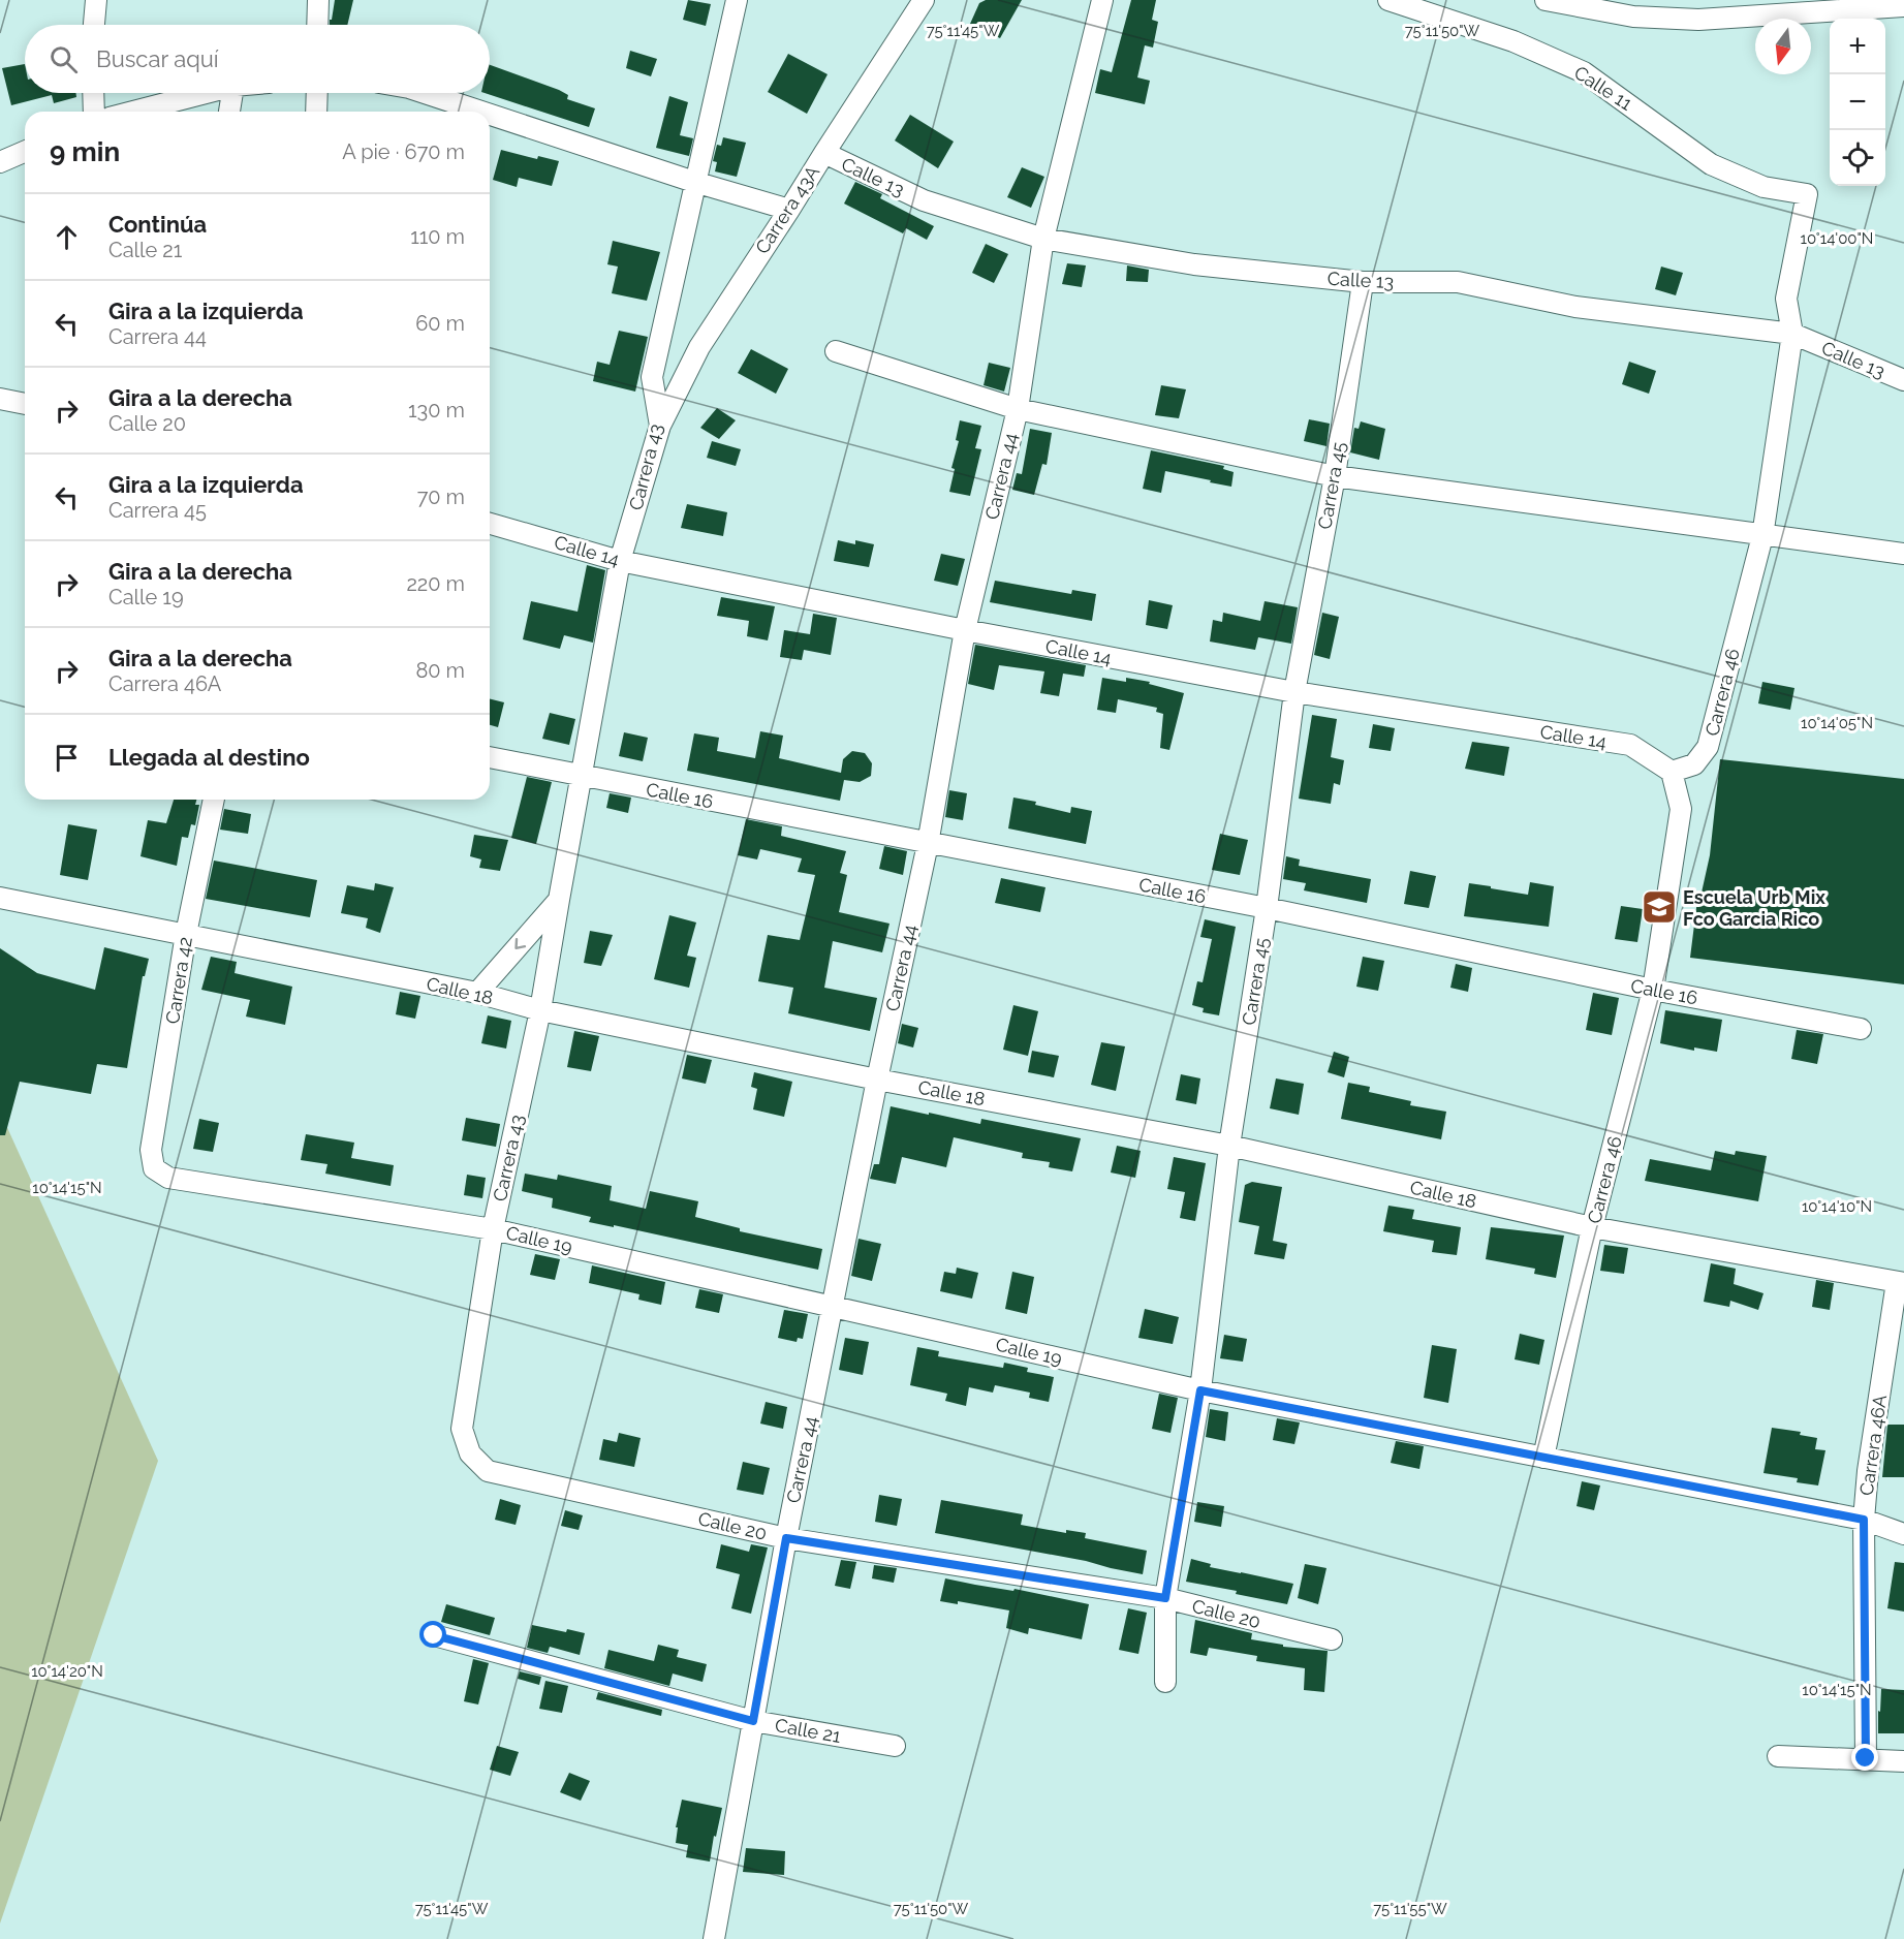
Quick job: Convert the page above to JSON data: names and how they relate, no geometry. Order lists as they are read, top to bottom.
{
  "streets": {
    "street": [
      "Calle 11",
      "Calle 13",
      "Carrera 43A",
      "Carrera 43",
      "Carrera 44",
      "Carrera 45",
      "Calle 14",
      "Carrera 46",
      "Calle 16",
      "Carrera 42",
      "Calle 18",
      "Calle 19",
      "Carrera 46A",
      "Calle 20",
      "Calle 21"
    ]
  },
  "crossings": [
    ["Calle 11", "Carrera 46"],
    ["Calle 13", "Carrera 43A"],
    ["Calle 13", "Carrera 44"],
    ["Calle 13", "Carrera 45"],
    ["Calle 13", "Carrera 46"],
    ["Carrera 43A", "Carrera 43"],
    ["Carrera 43", "Calle 14"],
    ["Carrera 43", "Calle 16"],
    ["Carrera 43", "Calle 18"],
    ["Carrera 43", "Calle 19"],
    ["Carrera 43", "Calle 20"],
    ["Carrera 44", "Calle 14"],
    ["Carrera 44", "Calle 16"],
    ["Carrera 44", "Calle 18"],
    ["Carrera 44", "Calle 19"],
    ["Carrera 44", "Calle 20"],
    ["Carrera 44", "Calle 21"],
    ["Carrera 45", "Calle 14"],
    ["Carrera 45", "Calle 16"],
    ["Carrera 45", "Calle 18"],
    ["Carrera 45", "Calle 19"],
    ["Carrera 45", "Calle 20"],
    ["Calle 14", "Carrera 46"],
    ["Carrera 46", "Calle 16"],
    ["Carrera 46", "Calle 18"],
    ["Carrera 46", "Calle 19"],
    ["Carrera 42", "Calle 18"],
    ["Carrera 42", "Calle 19"],
    ["Calle 18", "Carrera 46A"],
    ["Calle 19", "Carrera 46A"]
  ],
  "places": {
    "school or university": ["Escuela Urb Mix Fco Garcia Rico"]
  },
  "north": "bottom",
  "page": {
    "map_buttons": ["+", "−"],
    "search": "Buscar aquí",
    "heading": ["9 min", "A pie · 670 m"],
    "list": [
      ["Continúa", "Calle 21", "110 m"],
      ["Gira a la izquierda", "Carrera 44", "60 m"],
      ["Gira a la derecha", "Calle 20", "130 m"],
      ["Gira a la izquierda", "Carrera 45", "70 m"],
      ["Gira a la derecha", "Calle 19", "220 m"],
      ["Gira a la derecha", "Carrera 46A", "80 m"],
      "Llegada al destino"
    ]
  },
  "coordinates": [
    "75°11'45\"W",
    "75°11'50\"W",
    "10°14'00\"N",
    "10°14'05\"N",
    "10°14'15\"N",
    "10°14'10\"N",
    "10°14'20\"N",
    "75°11'55\"W"
  ]
}
